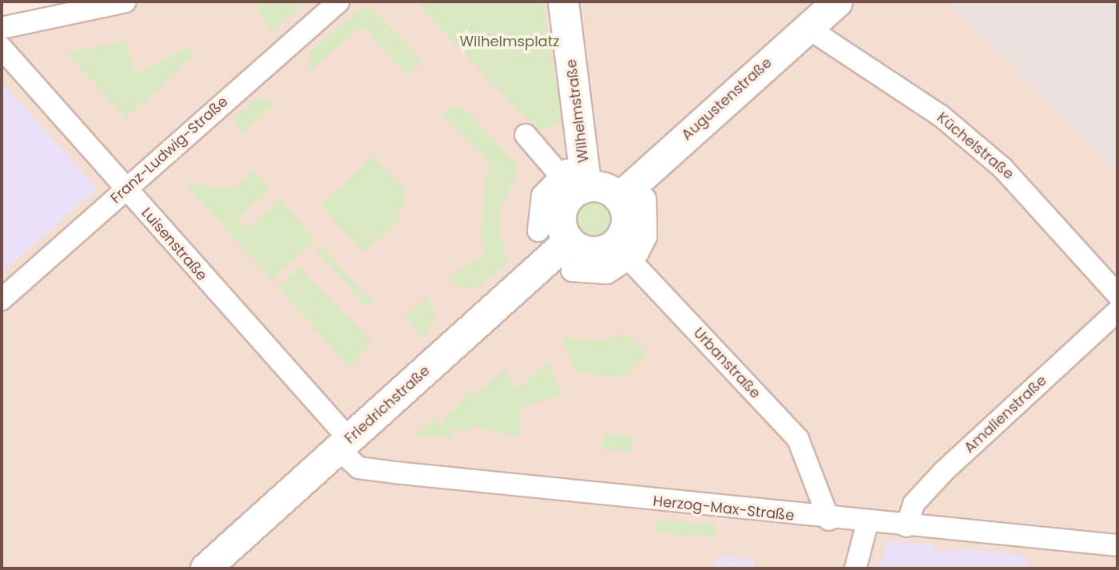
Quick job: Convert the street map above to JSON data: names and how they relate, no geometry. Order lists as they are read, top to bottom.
{
  "streets": {
    "street": [
      "Augustenstraße",
      "Wilhelmstraße",
      "Küchelstraße",
      "Franz-Ludwig-Straße",
      "Luisenstraße",
      "Urbanstraße",
      "Friedrichstraße",
      "Amalienstraße",
      "Herzog-Max-Straße"
    ]
  },
  "crossings": [
    ["Augustenstraße", "Küchelstraße"],
    ["Franz-Ludwig-Straße", "Luisenstraße"],
    ["Luisenstraße", "Friedrichstraße"],
    ["Luisenstraße", "Herzog-Max-Straße"],
    ["Urbanstraße", "Herzog-Max-Straße"],
    ["Friedrichstraße", "Herzog-Max-Straße"],
    ["Amalienstraße", "Herzog-Max-Straße"]
  ],
  "parks": ["Wilhelmsplatz"]
}
